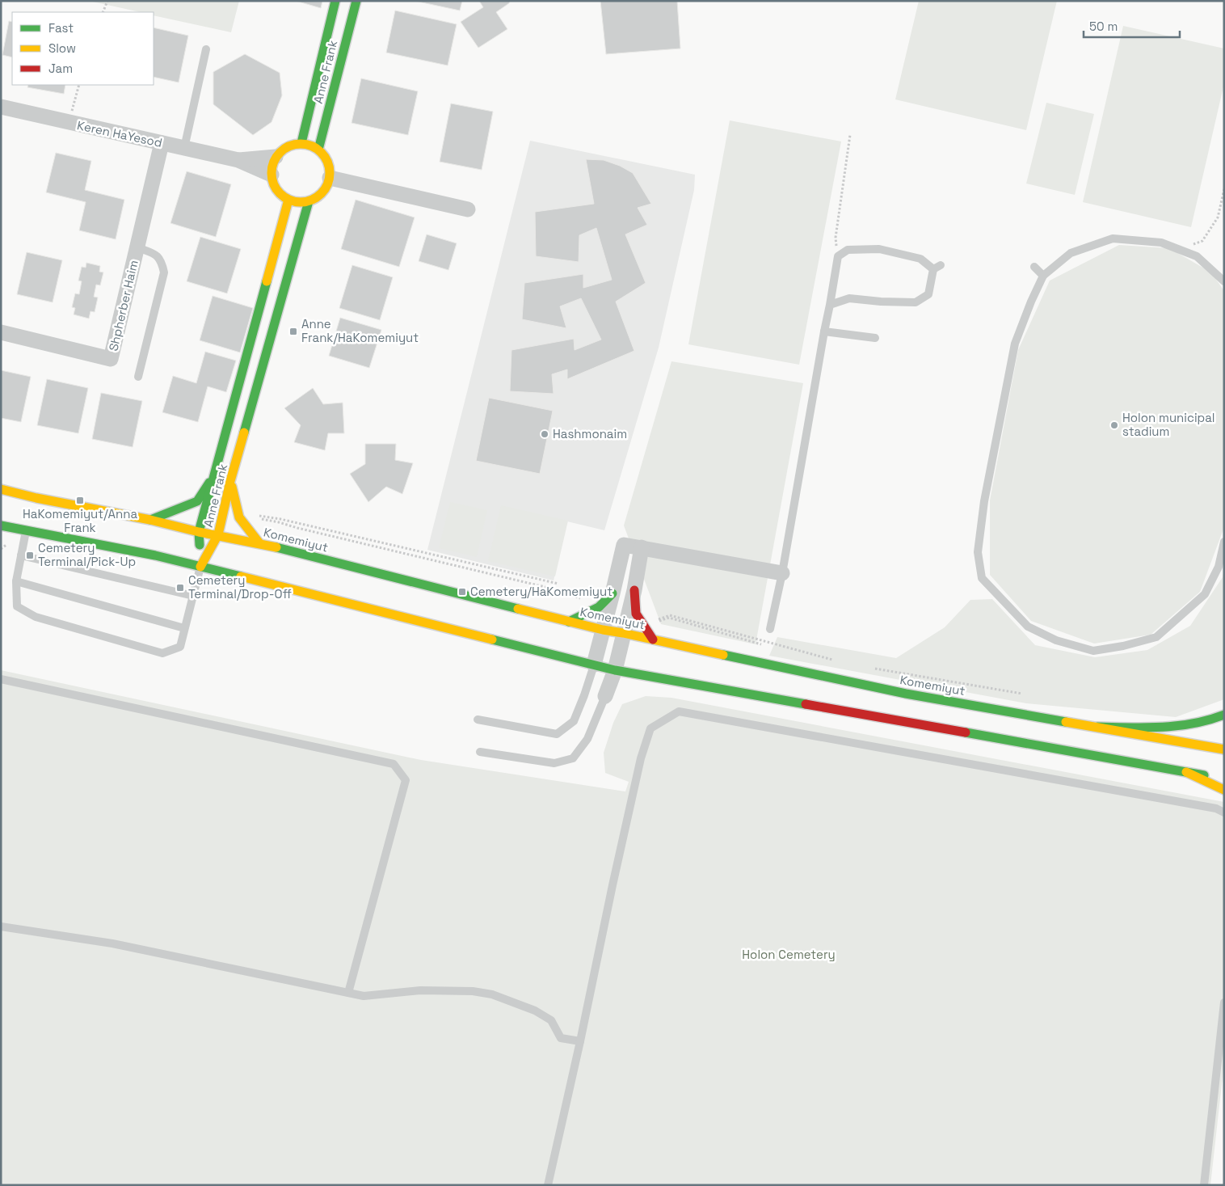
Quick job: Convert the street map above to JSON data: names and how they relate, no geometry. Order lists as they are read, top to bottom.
{
  "streets": {
    "main road": ["Anne Frank", "Komemiyut"],
    "street": ["Keren HaYesod", "Shpherber Haim"]
  },
  "crossings": [
    ["Anne Frank", "Keren HaYesod"],
    ["Anne Frank", "Komemiyut"],
    ["Keren HaYesod", "Shpherber Haim"]
  ],
  "parks": ["Holon Cemetery"],
  "places": {
    "transit": [
      "Anne Frank/HaKomemiyut",
      "HaKomemiyut/Anna Frank",
      "Cemetery Terminal/Pick-Up",
      "Cemetery Terminal/Drop-Off",
      "Cemetery/HaKomemiyut"
    ],
    "other": ["Holon municipal stadium", "Hashmonaim"]
  },
  "legend": ["Fast", "Slow", "Jam"],
  "scale_bar": "50 m"
}
